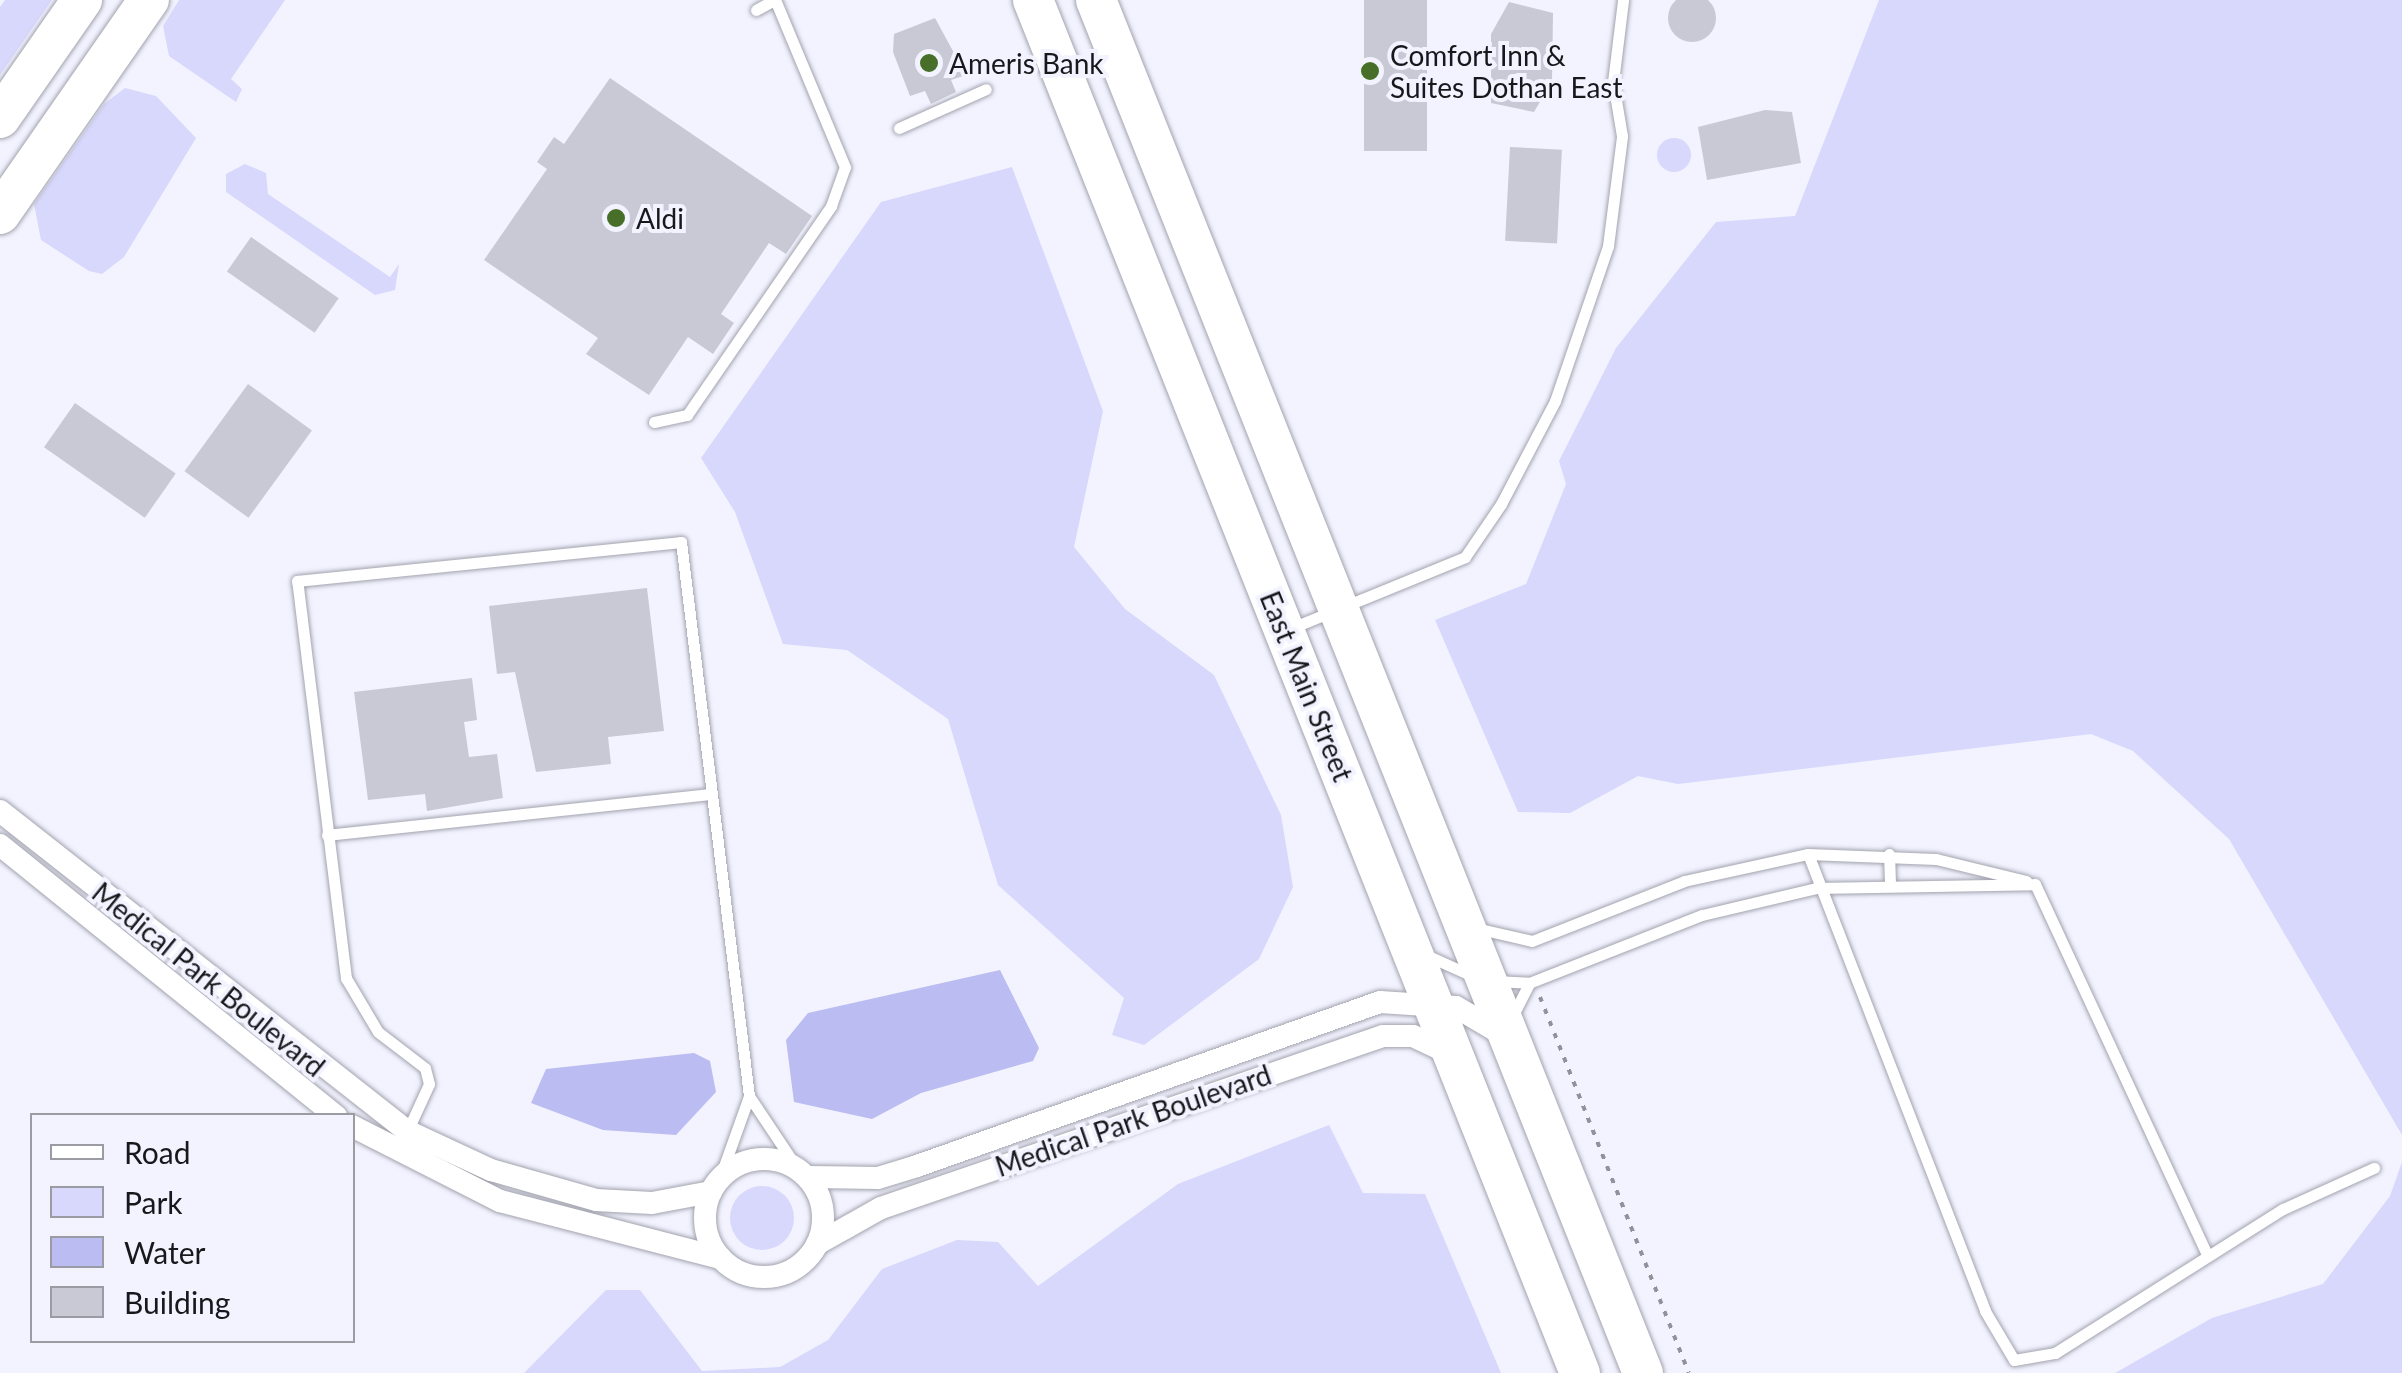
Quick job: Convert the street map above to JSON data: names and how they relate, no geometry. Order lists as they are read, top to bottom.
{
  "streets": {
    "highway": ["East Main Street"],
    "street": ["Medical Park Boulevard"]
  },
  "crossings": [
    ["East Main Street", "Medical Park Boulevard"]
  ],
  "places": ["Ameris Bank", "Comfort Inn & Suites Dothan East", "Aldi"],
  "legend": [
    "Road",
    "Park",
    "Water",
    "Building"
  ]
}
